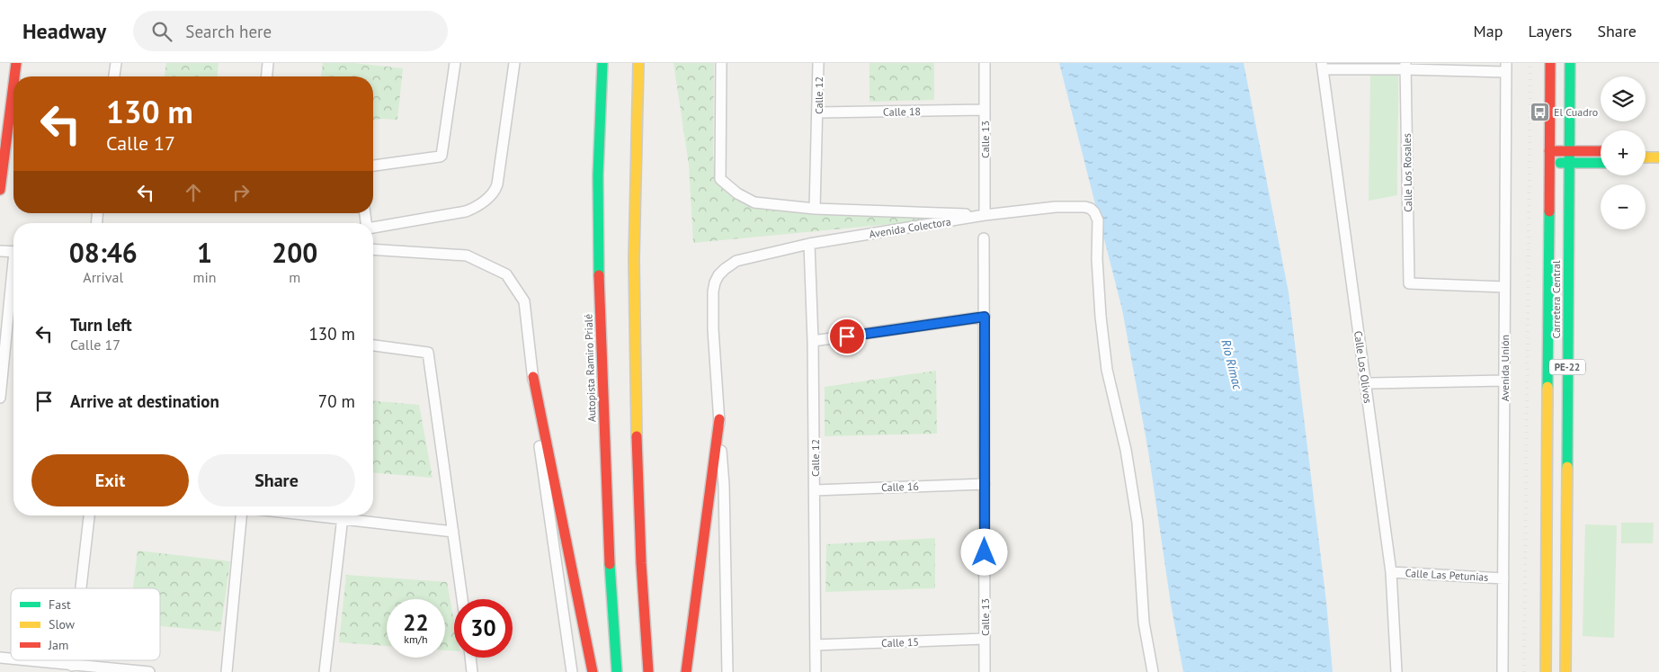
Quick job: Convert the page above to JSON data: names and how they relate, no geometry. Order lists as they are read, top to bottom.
{
  "streets": {
    "main road": ["Carretera Central", "PE-22", "Autopista Ramiro Prialé"],
    "street": [
      "Calle 12",
      "Calle 18",
      "Calle 13",
      "Calle Los Rosales",
      "Avenida Colectora",
      "Calle Los Olivos",
      "Avenida Unión",
      "Calle 16",
      "Calle Las Petunias",
      "Calle 15"
    ]
  },
  "crossings": [
    ["Calle 12", "Calle 18"],
    ["Calle 12", "Avenida Colectora"],
    ["Calle 12", "Calle 16"],
    ["Calle 12", "Calle 15"],
    ["Calle 18", "Calle 13"],
    ["Calle 13", "Avenida Colectora"],
    ["Calle 13", "Calle 16"],
    ["Calle 13", "Calle 15"],
    ["Calle Los Rosales", "Avenida Unión"],
    ["Calle Los Olivos", "Calle Las Petunias"],
    ["Avenida Unión", "Calle Las Petunias"]
  ],
  "water": ["Río Rímac"],
  "places": {
    "bus stop": ["El Cuadro"]
  },
  "legend": ["Fast", "Slow", "Jam"],
  "page": {
    "header": "Headway",
    "search": "Search here",
    "nav": ["Map", "Layers", "Share"],
    "map_buttons": ["+", "−"],
    "turn": ["130 m", "Calle 17"],
    "eta": [
      "08:46",
      "Arrival",
      "1",
      "min",
      "200",
      "m"
    ],
    "list": [
      {
        "name": "Turn left",
        "note": "Calle 17",
        "value": "130 m"
      },
      {
        "name": "Arrive at destination",
        "value": "70 m"
      }
    ],
    "buttons": ["Exit", "Share"],
    "speed": "22 km/h",
    "limit": "30"
  }
}
